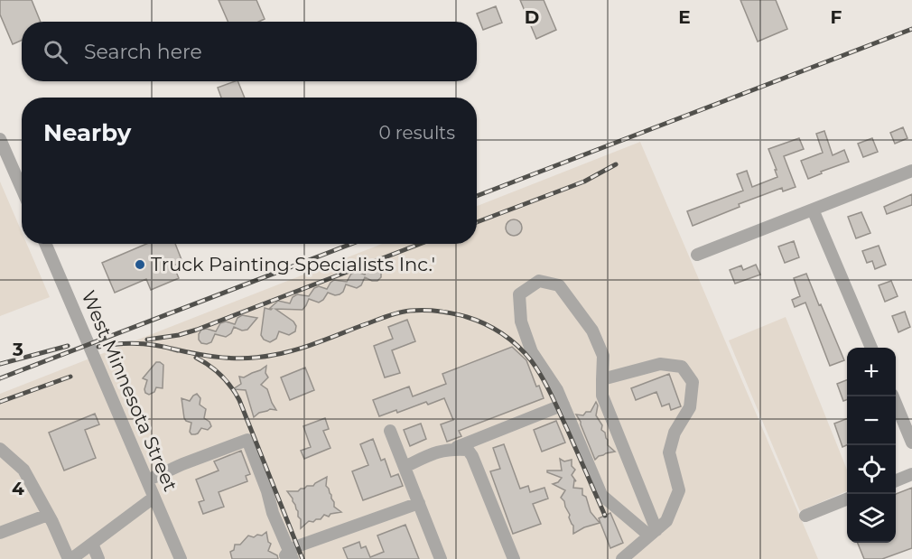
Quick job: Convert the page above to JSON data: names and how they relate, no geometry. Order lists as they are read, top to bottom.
{
  "streets": {
    "street": ["West Minnesota Street"]
  },
  "places": ["Truck Painting Specialists Inc.'"],
  "page": {
    "search": "Search here",
    "heading": ["Nearby", "0 results"],
    "map_buttons": ["+", "−"]
  },
  "grid": {
    "columns": ["D", "E", "F"],
    "rows": ["3", "4"]
  }
}
